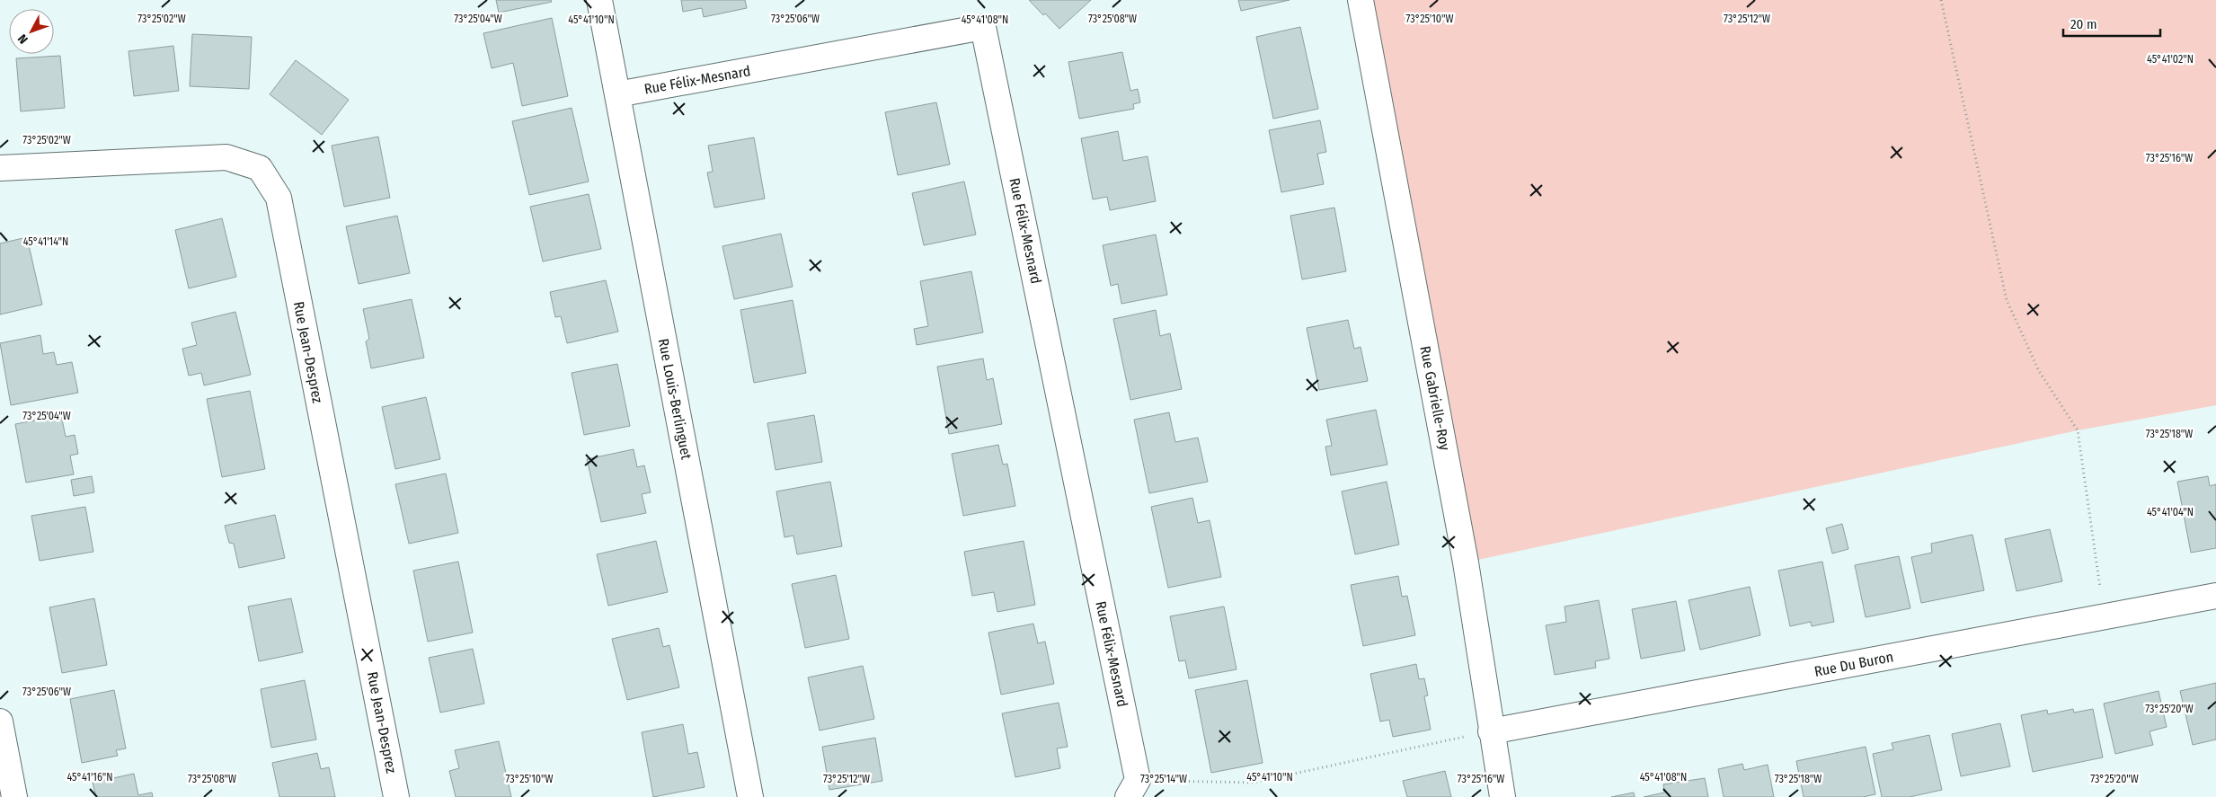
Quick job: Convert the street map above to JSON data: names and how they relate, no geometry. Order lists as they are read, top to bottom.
{
  "streets": {
    "street": [
      "Rue Félix-Mesnard",
      "Rue Jean-Desprez",
      "Rue Gabrielle-Roy",
      "Rue Louis-Berlinguet",
      "Rue Du Buron"
    ]
  },
  "crossings": [
    ["Rue Félix-Mesnard", "Rue Louis-Berlinguet"],
    ["Rue Gabrielle-Roy", "Rue Du Buron"]
  ],
  "scale_bar": "20 m",
  "north": "bottom left",
  "coordinates": [
    "73°25'02\"W",
    "73°25'04\"W",
    "73°25'06\"W",
    "73°25'08\"W",
    "73°25'10\"W",
    "73°25'12\"W",
    "45°41'10\"N",
    "45°41'08\"N",
    "45°41'02\"N",
    "73°25'16\"W",
    "45°41'14\"N",
    "73°25'18\"W",
    "45°41'04\"N",
    "73°25'20\"W",
    "45°41'16\"N",
    "73°25'14\"W"
  ]
}
